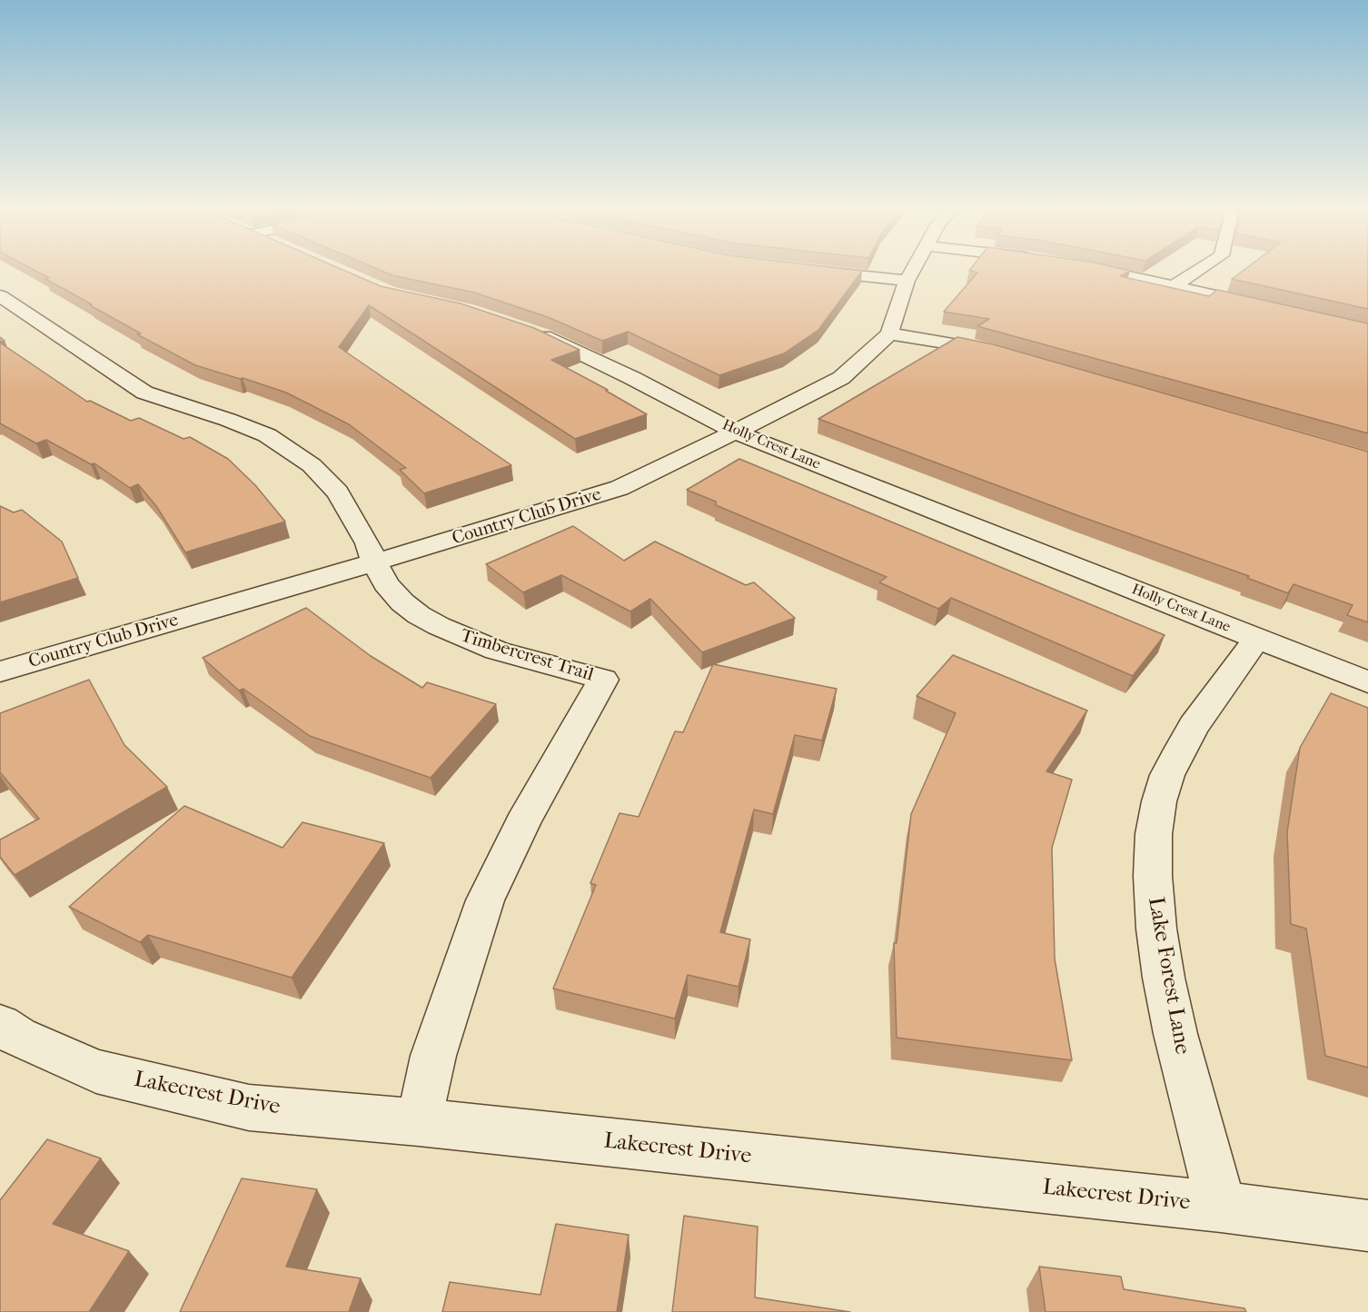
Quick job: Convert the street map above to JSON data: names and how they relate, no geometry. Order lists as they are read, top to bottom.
{
  "streets": {
    "street": [
      "Holly Crest Lane",
      "Country Club Drive",
      "Timbercrest Trail",
      "Lake Forest Lane",
      "Lakecrest Drive"
    ]
  },
  "crossings": [
    ["Holly Crest Lane", "Country Club Drive"],
    ["Holly Crest Lane", "Lake Forest Lane"],
    ["Country Club Drive", "Timbercrest Trail"],
    ["Timbercrest Trail", "Lakecrest Drive"],
    ["Lake Forest Lane", "Lakecrest Drive"]
  ]
}
